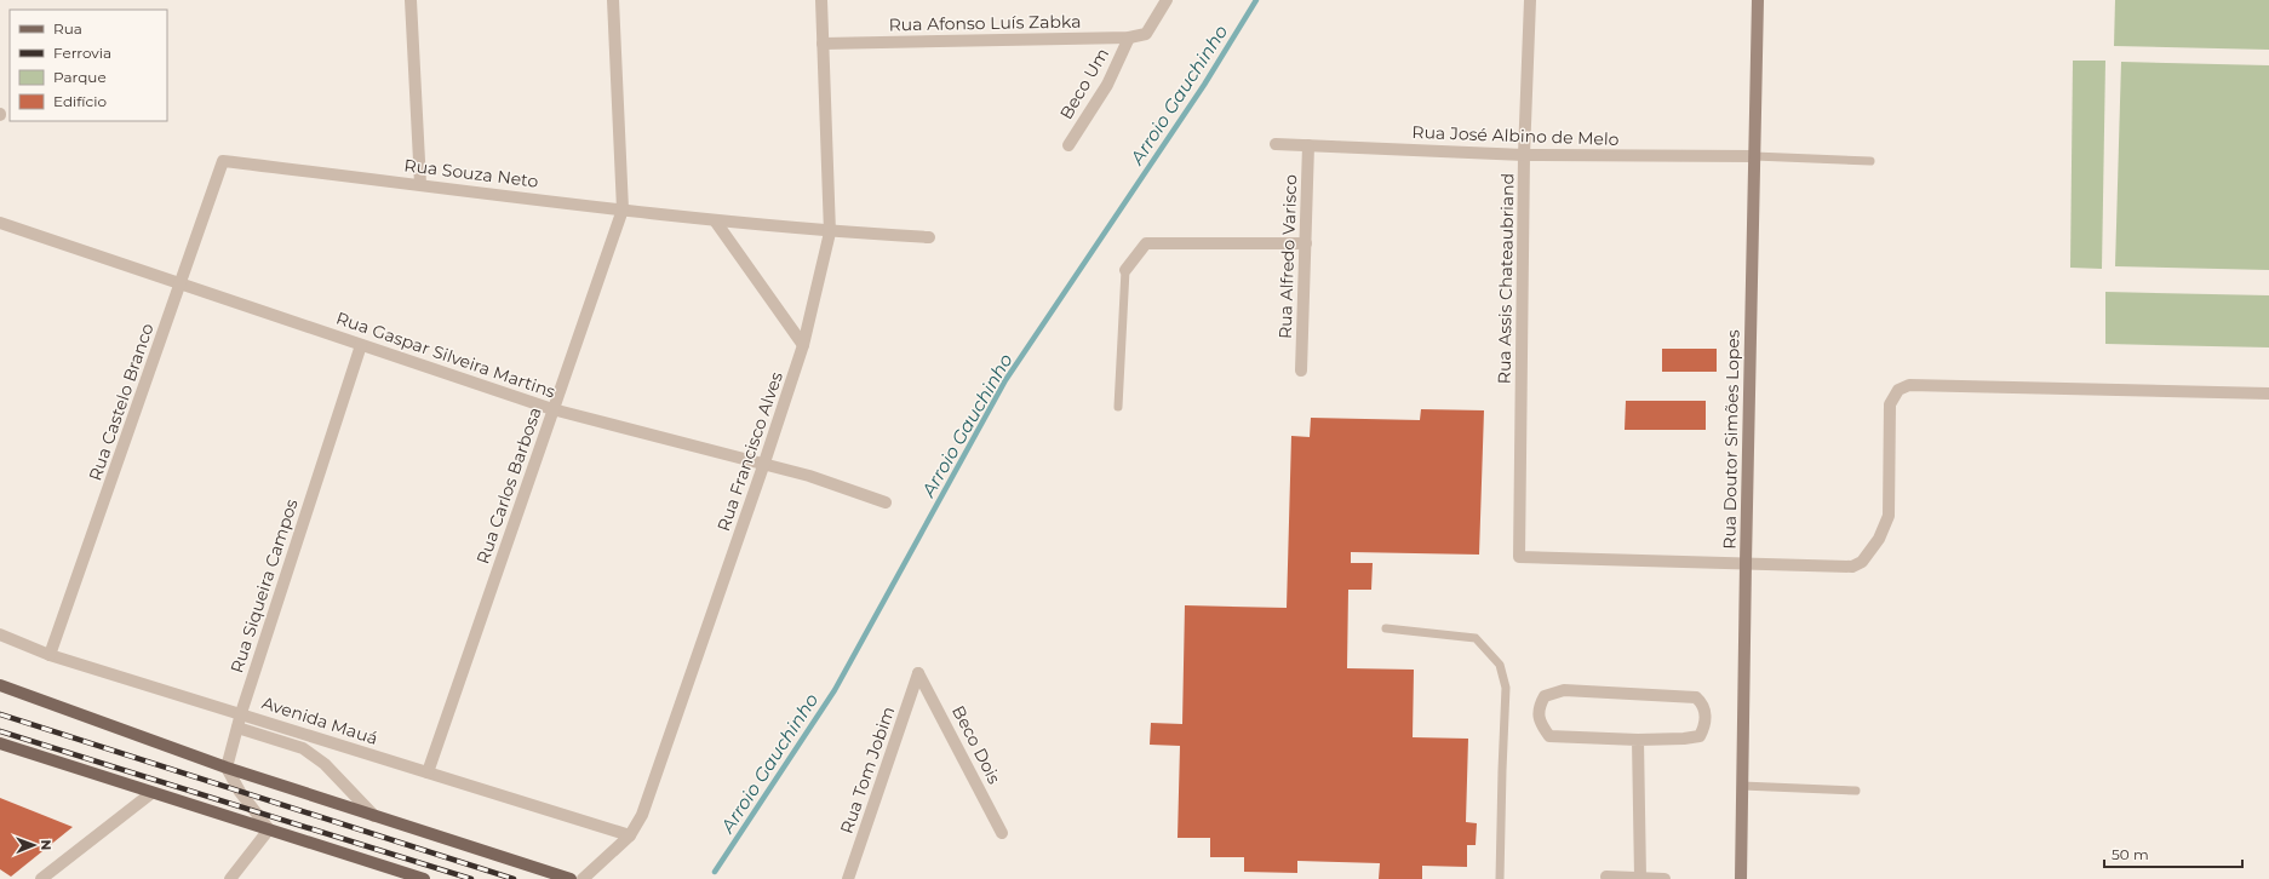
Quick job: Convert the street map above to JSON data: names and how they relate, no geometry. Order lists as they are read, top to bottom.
{
  "streets": {
    "main road": ["Rua Doutor Simões Lopes"],
    "street": [
      "Rua Afonso Luís Zabka",
      "Beco Um",
      "Rua José Albino de Melo",
      "Rua Souza Neto",
      "Rua Alfredo Varisco",
      "Rua Assis Chateaubriand",
      "Rua Gaspar Silveira Martins",
      "Rua Castelo Branco",
      "Rua Francisco Alves",
      "Rua Carlos Barbosa",
      "Rua Siqueira Campos",
      "Avenida Mauá",
      "Beco Dois",
      "Rua Tom Jobim"
    ]
  },
  "crossings": [
    ["Rua Afonso Luís Zabka", "Beco Um"],
    ["Rua Afonso Luís Zabka", "Rua Francisco Alves"],
    ["Rua José Albino de Melo", "Rua Alfredo Varisco"],
    ["Rua José Albino de Melo", "Rua Assis Chateaubriand"],
    ["Rua José Albino de Melo", "Rua Doutor Simões Lopes"],
    ["Rua Souza Neto", "Rua Castelo Branco"],
    ["Rua Souza Neto", "Rua Francisco Alves"],
    ["Rua Souza Neto", "Rua Carlos Barbosa"],
    ["Rua Assis Chateaubriand", "Rua Doutor Simões Lopes"],
    ["Rua Gaspar Silveira Martins", "Rua Castelo Branco"],
    ["Rua Gaspar Silveira Martins", "Rua Francisco Alves"],
    ["Rua Gaspar Silveira Martins", "Rua Carlos Barbosa"],
    ["Rua Gaspar Silveira Martins", "Rua Siqueira Campos"],
    ["Rua Castelo Branco", "Avenida Mauá"],
    ["Rua Francisco Alves", "Avenida Mauá"],
    ["Rua Carlos Barbosa", "Avenida Mauá"],
    ["Rua Siqueira Campos", "Avenida Mauá"],
    ["Beco Dois", "Rua Tom Jobim"]
  ],
  "water": ["Arroio Gauchinho"],
  "legend": [
    "Rua",
    "Ferrovia",
    "Parque",
    "Edifício"
  ],
  "scale_bar": "50 m",
  "north": "right"
}
